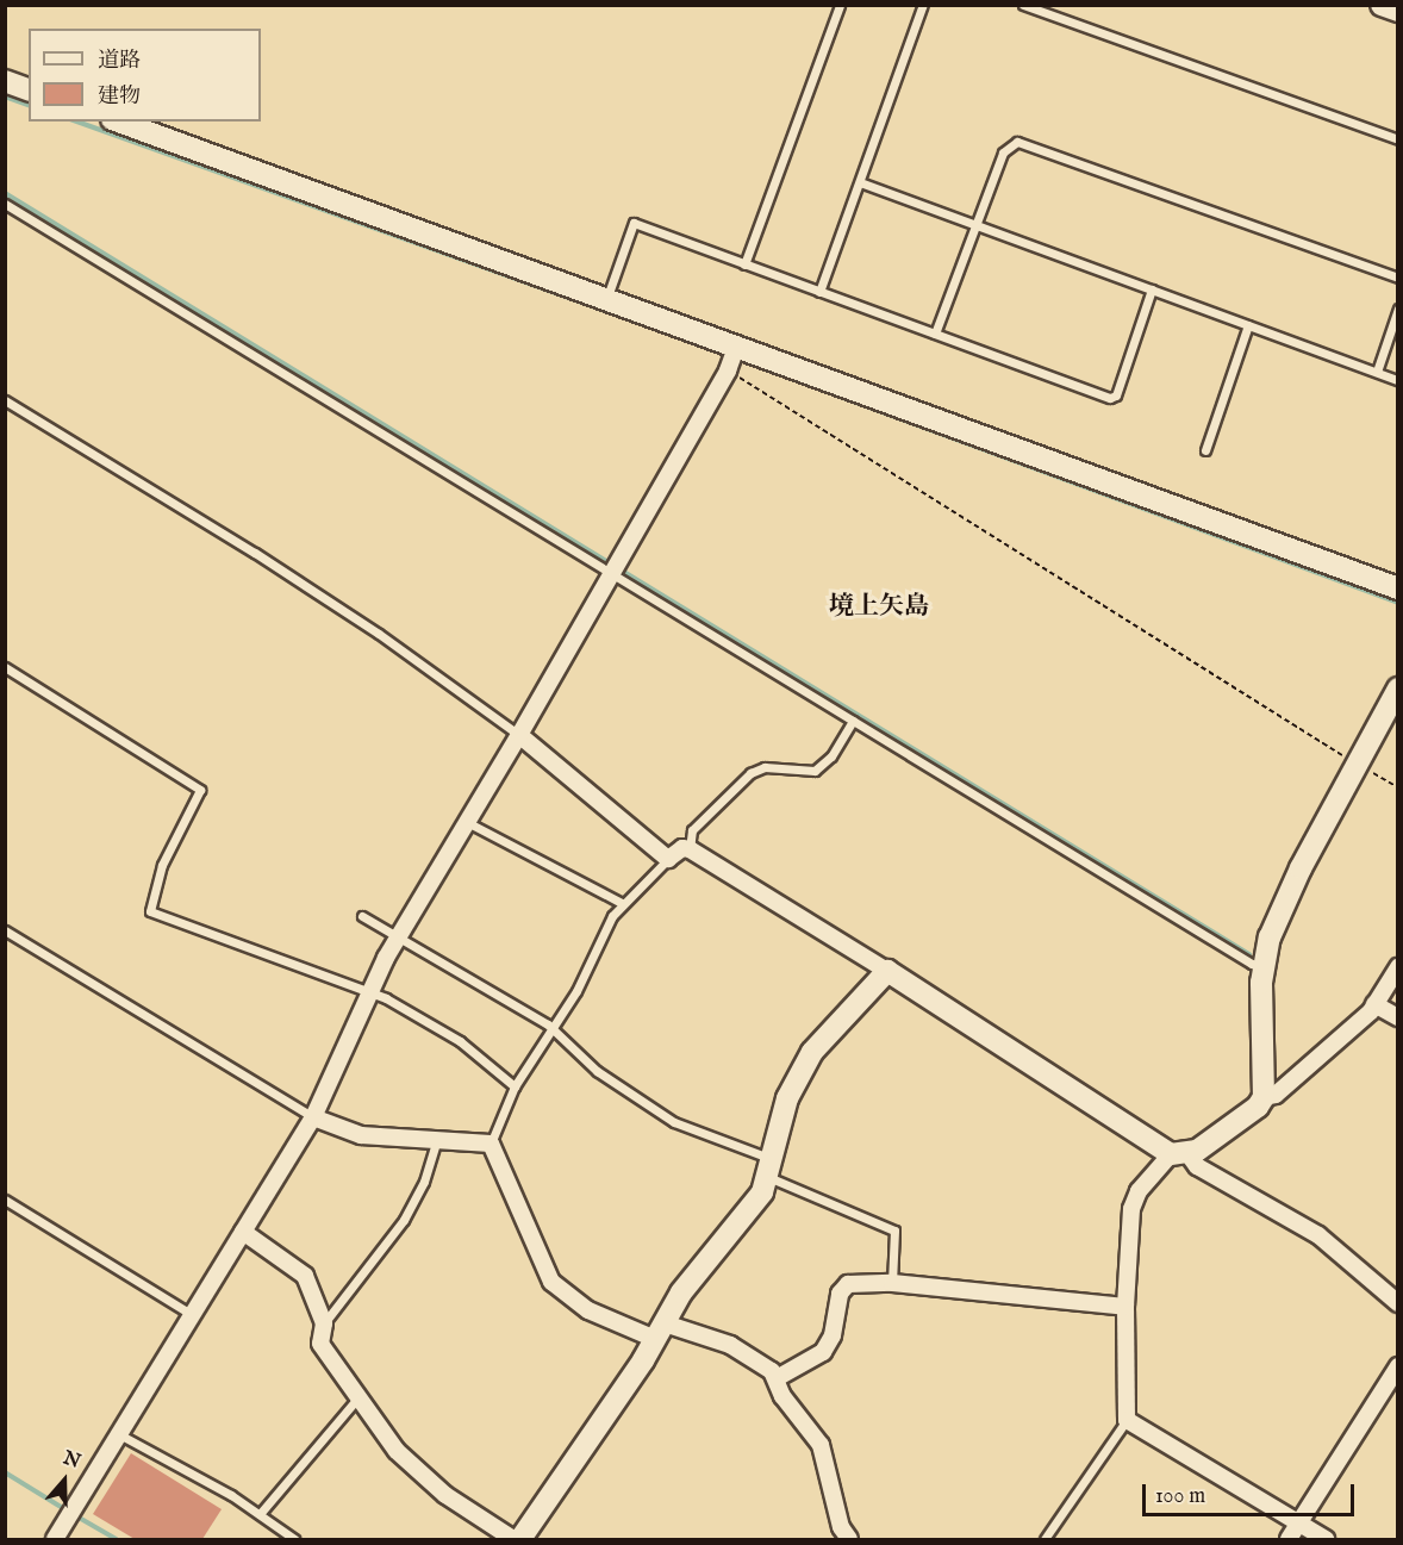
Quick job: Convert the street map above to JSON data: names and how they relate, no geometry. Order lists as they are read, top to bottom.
{
  "districts": ["境上矢島"],
  "legend": ["道路", "建物"],
  "scale_bar": "100 m",
  "north": "top"
}
